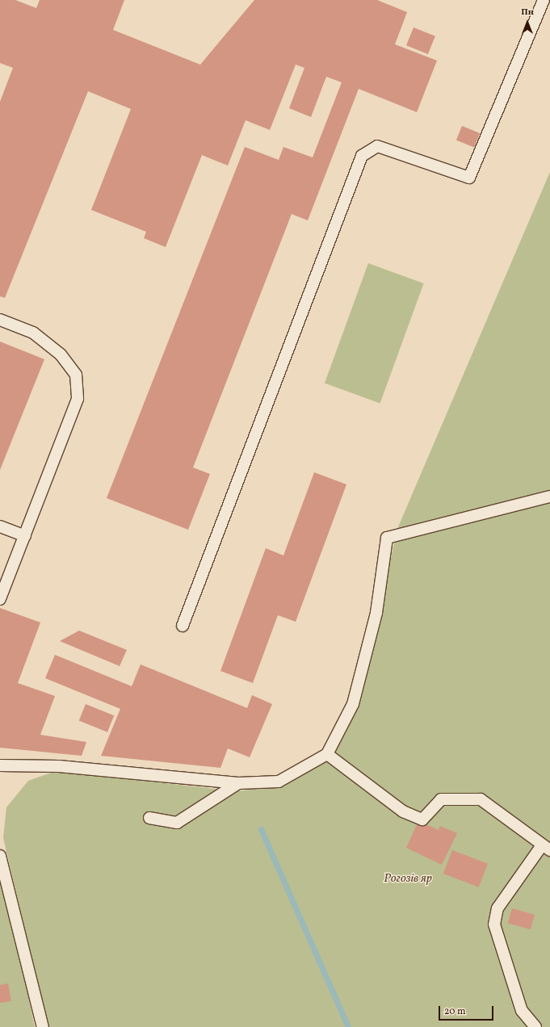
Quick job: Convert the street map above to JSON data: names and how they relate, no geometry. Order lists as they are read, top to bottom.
{
  "parks": ["Рогозів яр"],
  "scale_bar": "20 m",
  "north": "top"
}
